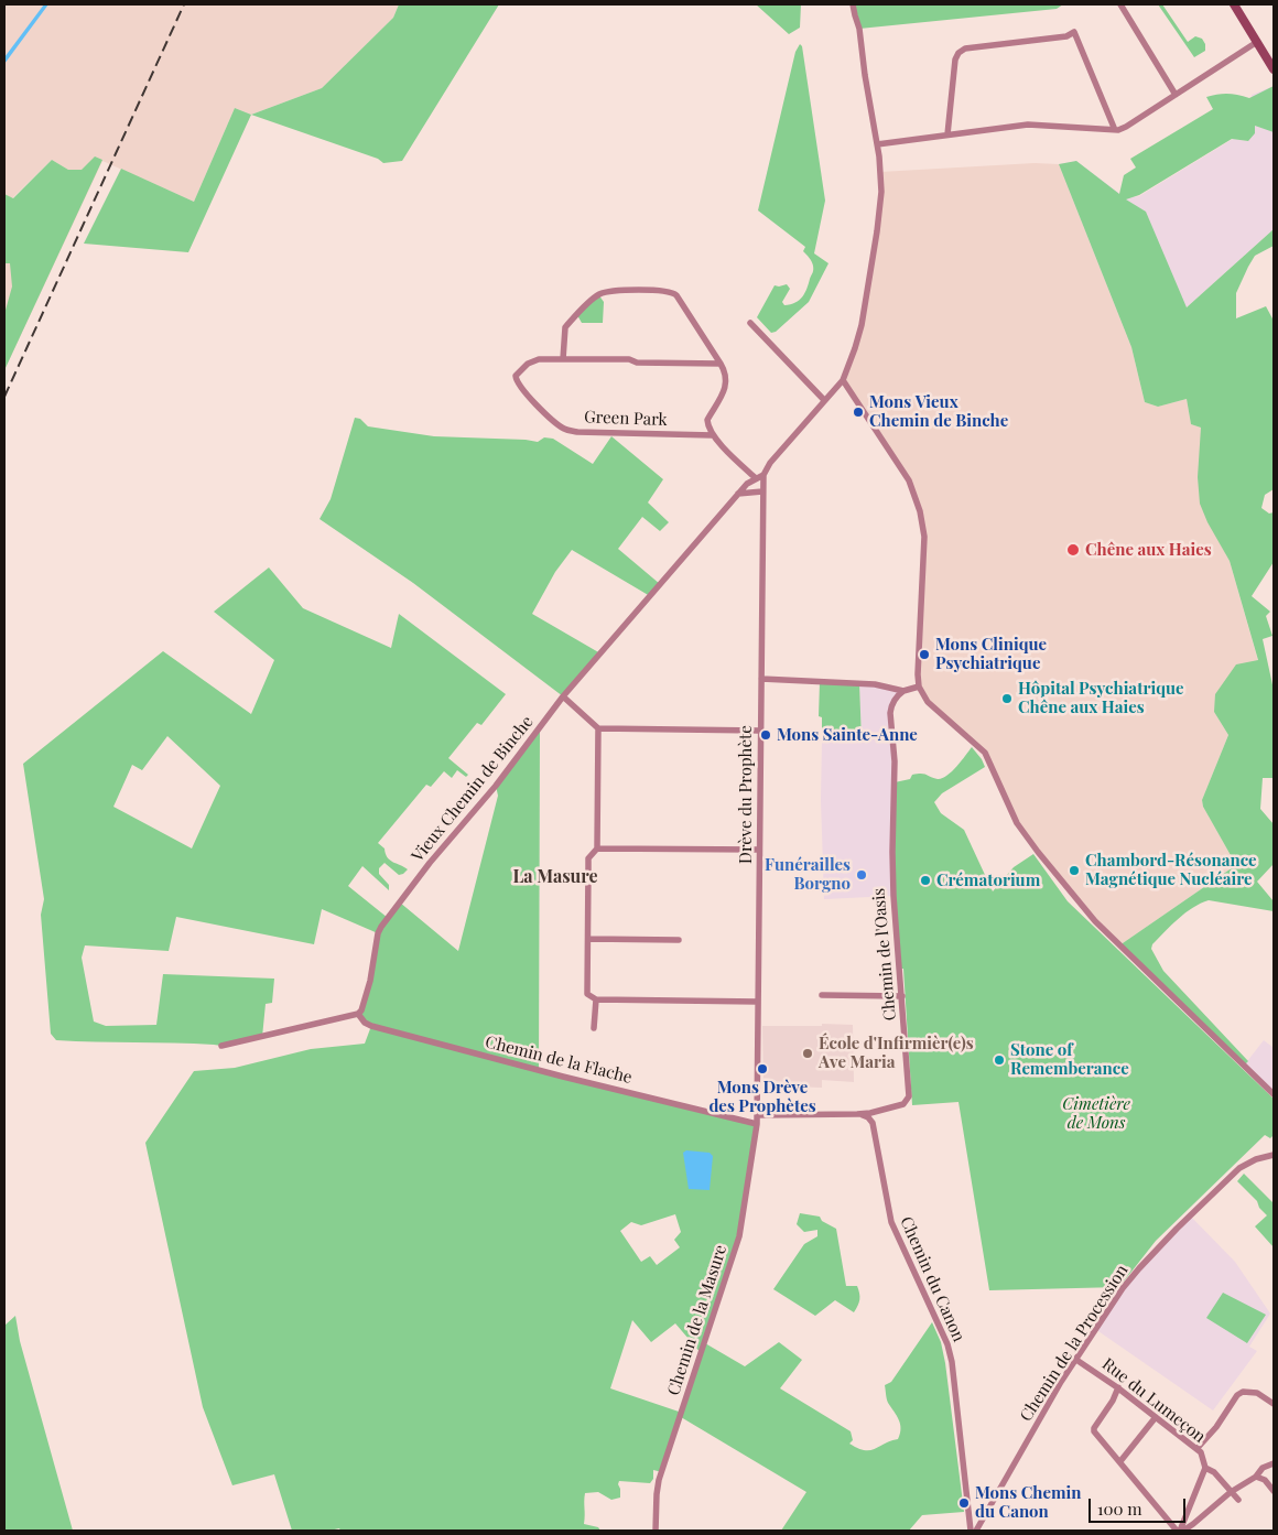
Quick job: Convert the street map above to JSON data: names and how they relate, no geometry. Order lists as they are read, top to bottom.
{
  "streets": {
    "street": [
      "Green Park",
      "Vieux Chemin de Binche",
      "Drève du Prophète",
      "Chemin de l'Oasis",
      "Chemin de la Flache",
      "Chemin du Canon",
      "Chemin de la Masure",
      "Chemin de la Procession",
      "Rue du Lumeçon"
    ]
  },
  "crossings": [
    ["Vieux Chemin de Binche", "Drève du Prophète"],
    ["Vieux Chemin de Binche", "Chemin de la Flache"],
    ["Drève du Prophète", "Chemin de l'Oasis"],
    ["Drève du Prophète", "Chemin de la Masure"],
    ["Chemin de l'Oasis", "Chemin du Canon"],
    ["Chemin de l'Oasis", "Chemin de la Masure"],
    ["Chemin de la Flache", "Chemin de la Masure"],
    ["Chemin de la Procession", "Rue du Lumeçon"]
  ],
  "districts": ["La Masure"],
  "parks": ["Cimetière de Mons"],
  "places": [
    "Mons Vieux Chemin de Binche",
    "Chêne aux Haies",
    "Mons Clinique Psychiatrique",
    "Hôpital Psychiatrique Chêne aux Haies",
    "Mons Sainte-Anne",
    "Chambord-Résonance Magnétique Nucléaire",
    "Funérailles Borgno",
    "Crématorium",
    "École d'Infirmièr(e)s Ave Maria",
    "Stone of Rememberance",
    "Mons Drève des Prophètes",
    "Mons Chemin du Canon"
  ],
  "scale_bar": "100 m"
}
